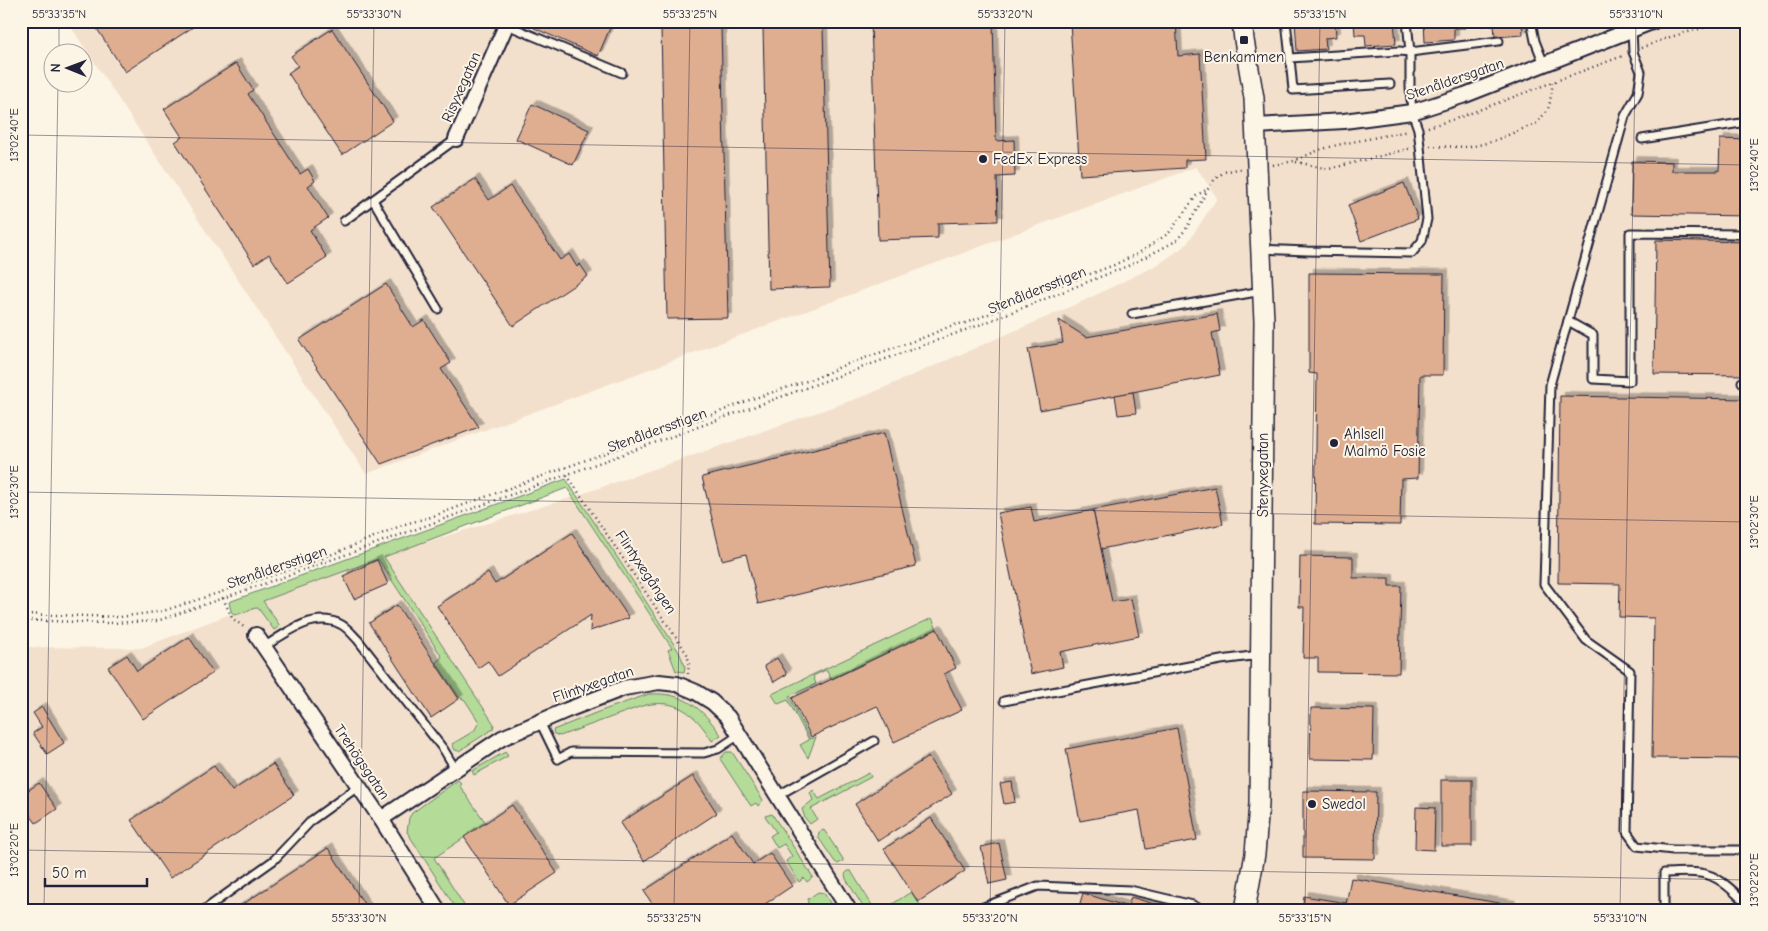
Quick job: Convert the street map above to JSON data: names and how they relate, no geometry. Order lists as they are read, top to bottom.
{
  "streets": {
    "street": [
      "Stenåldersgatan",
      "Risyxegatan",
      "Stenyxegatan",
      "Flintyxegatan",
      "Trehögsgatan"
    ],
    "path": ["Stenåldersstigen", "Flintyxegången"]
  },
  "crossings": [
    ["Stenåldersgatan", "Stenyxegatan"],
    ["Stenåldersstigen", "Stenyxegatan"],
    ["Stenåldersstigen", "Flintyxegången"],
    ["Flintyxegången", "Flintyxegatan"],
    ["Flintyxegatan", "Trehögsgatan"]
  ],
  "places": {
    "transit": ["Benkammen"],
    "other": ["FedEx Express", "Ahlsell Malmö Fosie", "Swedol"]
  },
  "scale_bar": "50 m",
  "north": "left",
  "coordinates": [
    "55°33'35\"N",
    "55°33'30\"N",
    "55°33'25\"N",
    "55°33'20\"N",
    "55°33'15\"N",
    "55°33'10\"N",
    "13°02'40\"E",
    "13°02'30\"E",
    "13°02'20\"E"
  ]
}
